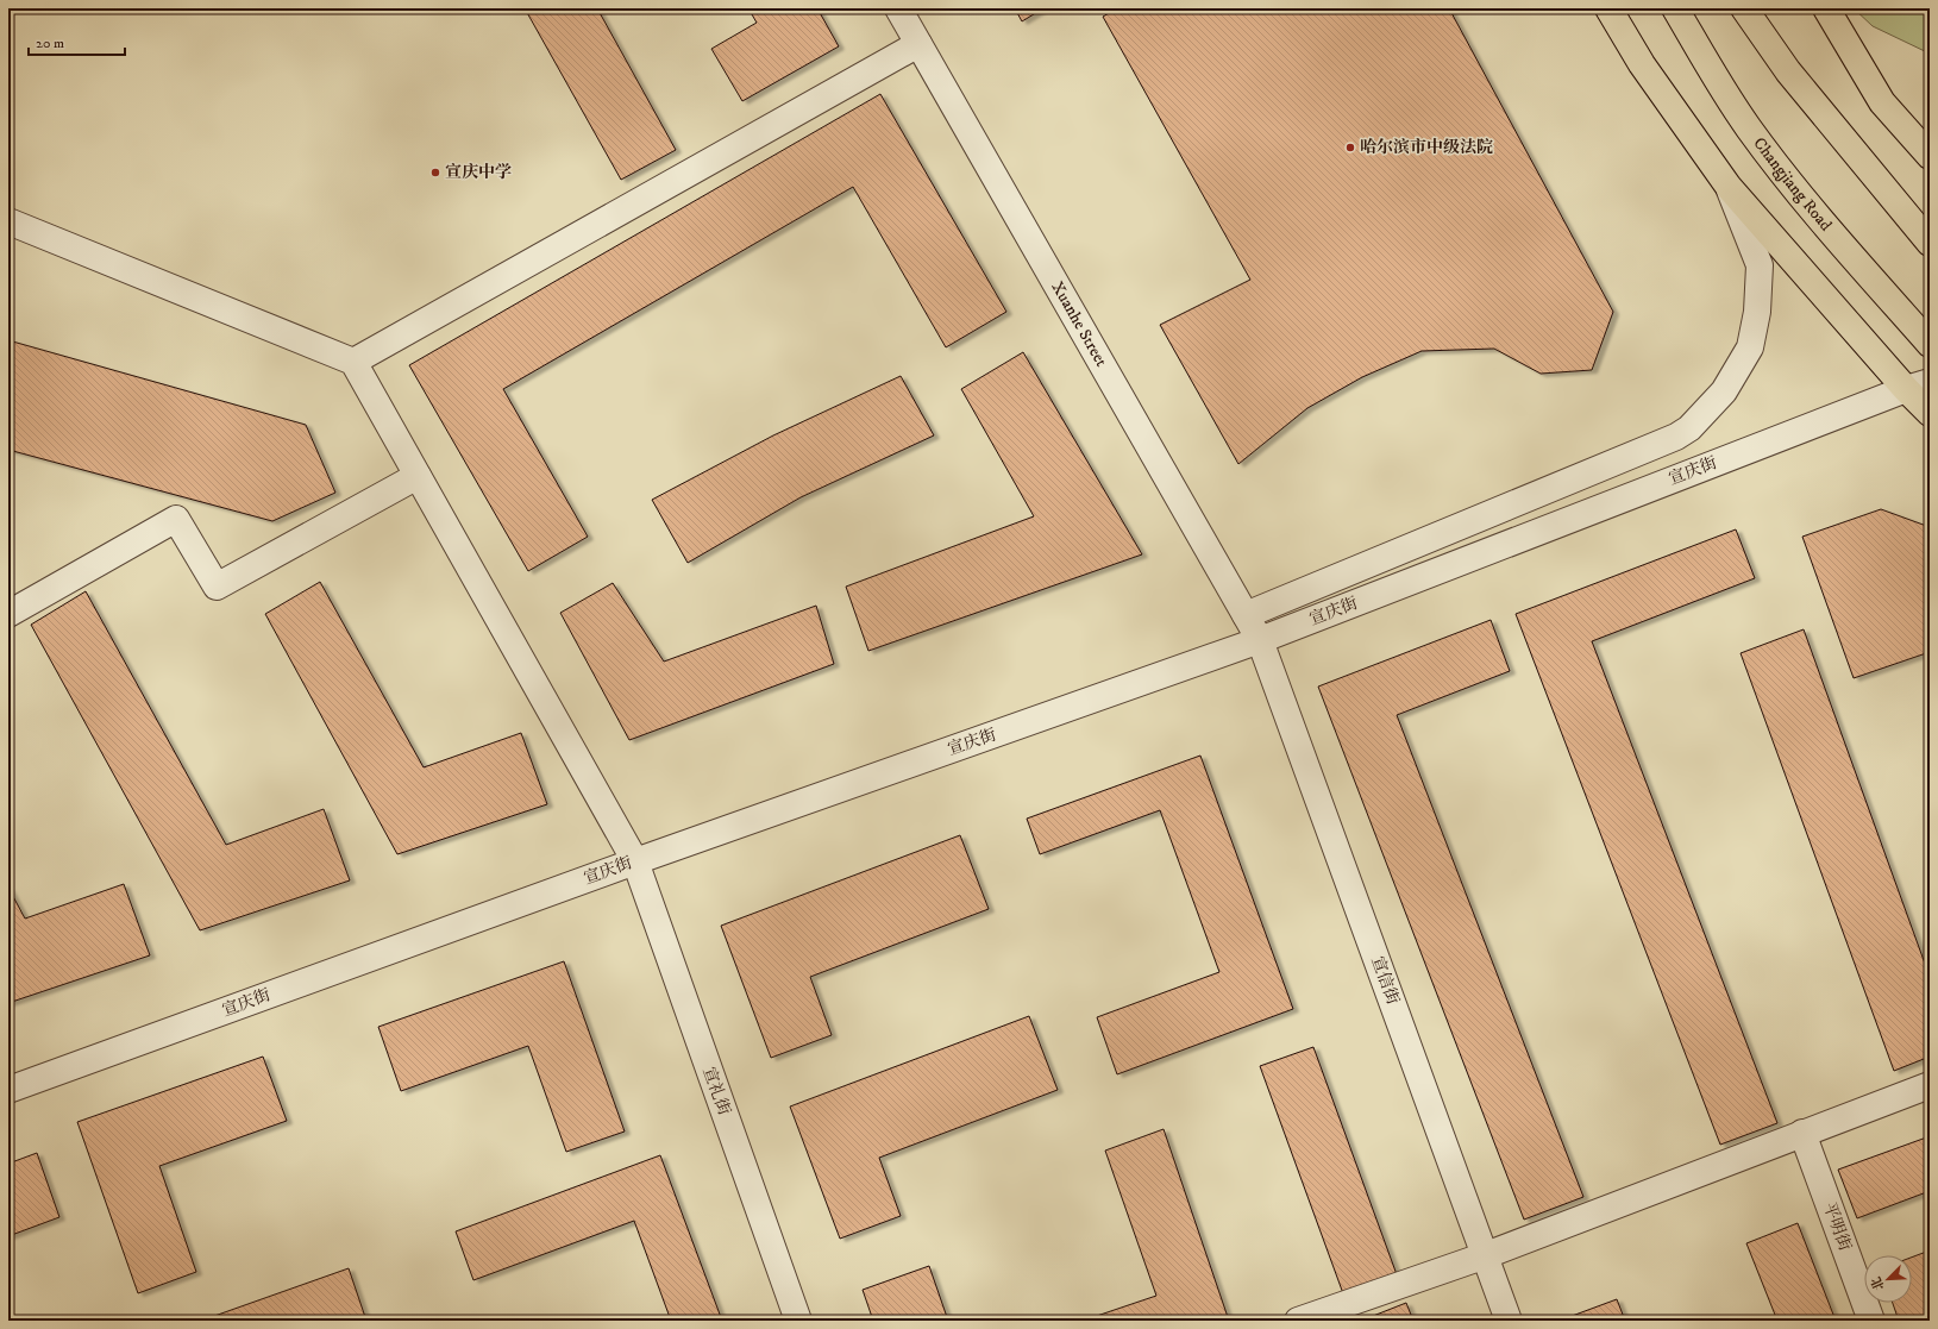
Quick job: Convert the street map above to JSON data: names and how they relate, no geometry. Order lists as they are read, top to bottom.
{
  "streets": {
    "main road": ["Changjiang Road"],
    "street": [
      "Xuanhe Street",
      "宣庆街",
      "宣信街",
      "宣礼街",
      "平明街"
    ]
  },
  "crossings": [
    ["Xuanhe Street", "宣庆街"],
    ["Xuanhe Street", "宣信街"],
    ["宣庆街", "宣信街"],
    ["宣庆街", "宣礼街"]
  ],
  "places": ["哈尔滨市中级法院", "宣庆中学"],
  "scale_bar": "20 m",
  "north": "bottom left"
}
